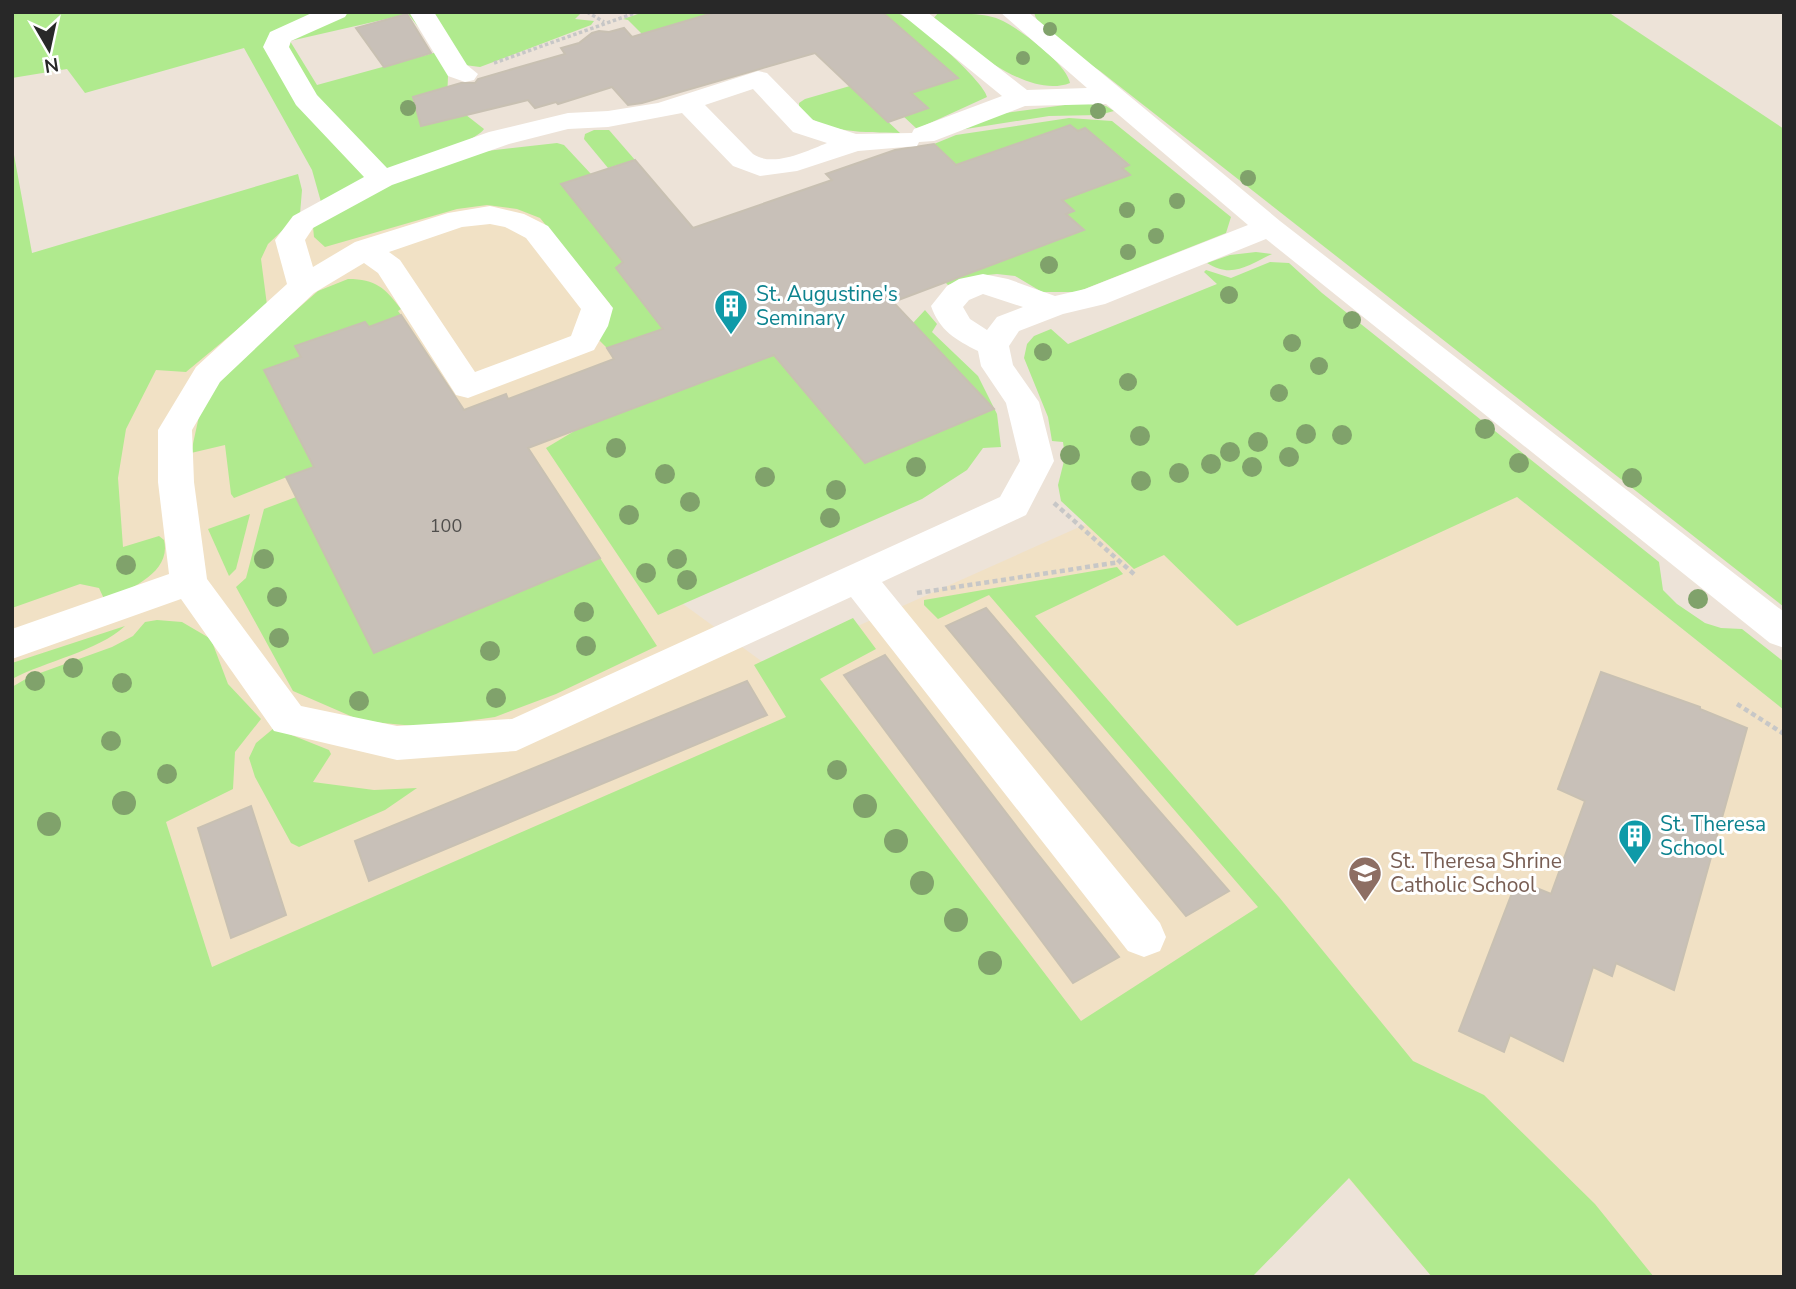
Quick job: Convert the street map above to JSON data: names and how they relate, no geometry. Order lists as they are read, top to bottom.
{
  "places": {
    "building": ["St. Augustine's Seminary", "St. Theresa School"],
    "school or university": ["St. Theresa Shrine Catholic School"]
  },
  "house_numbers": ["100"],
  "north": "bottom"
}
